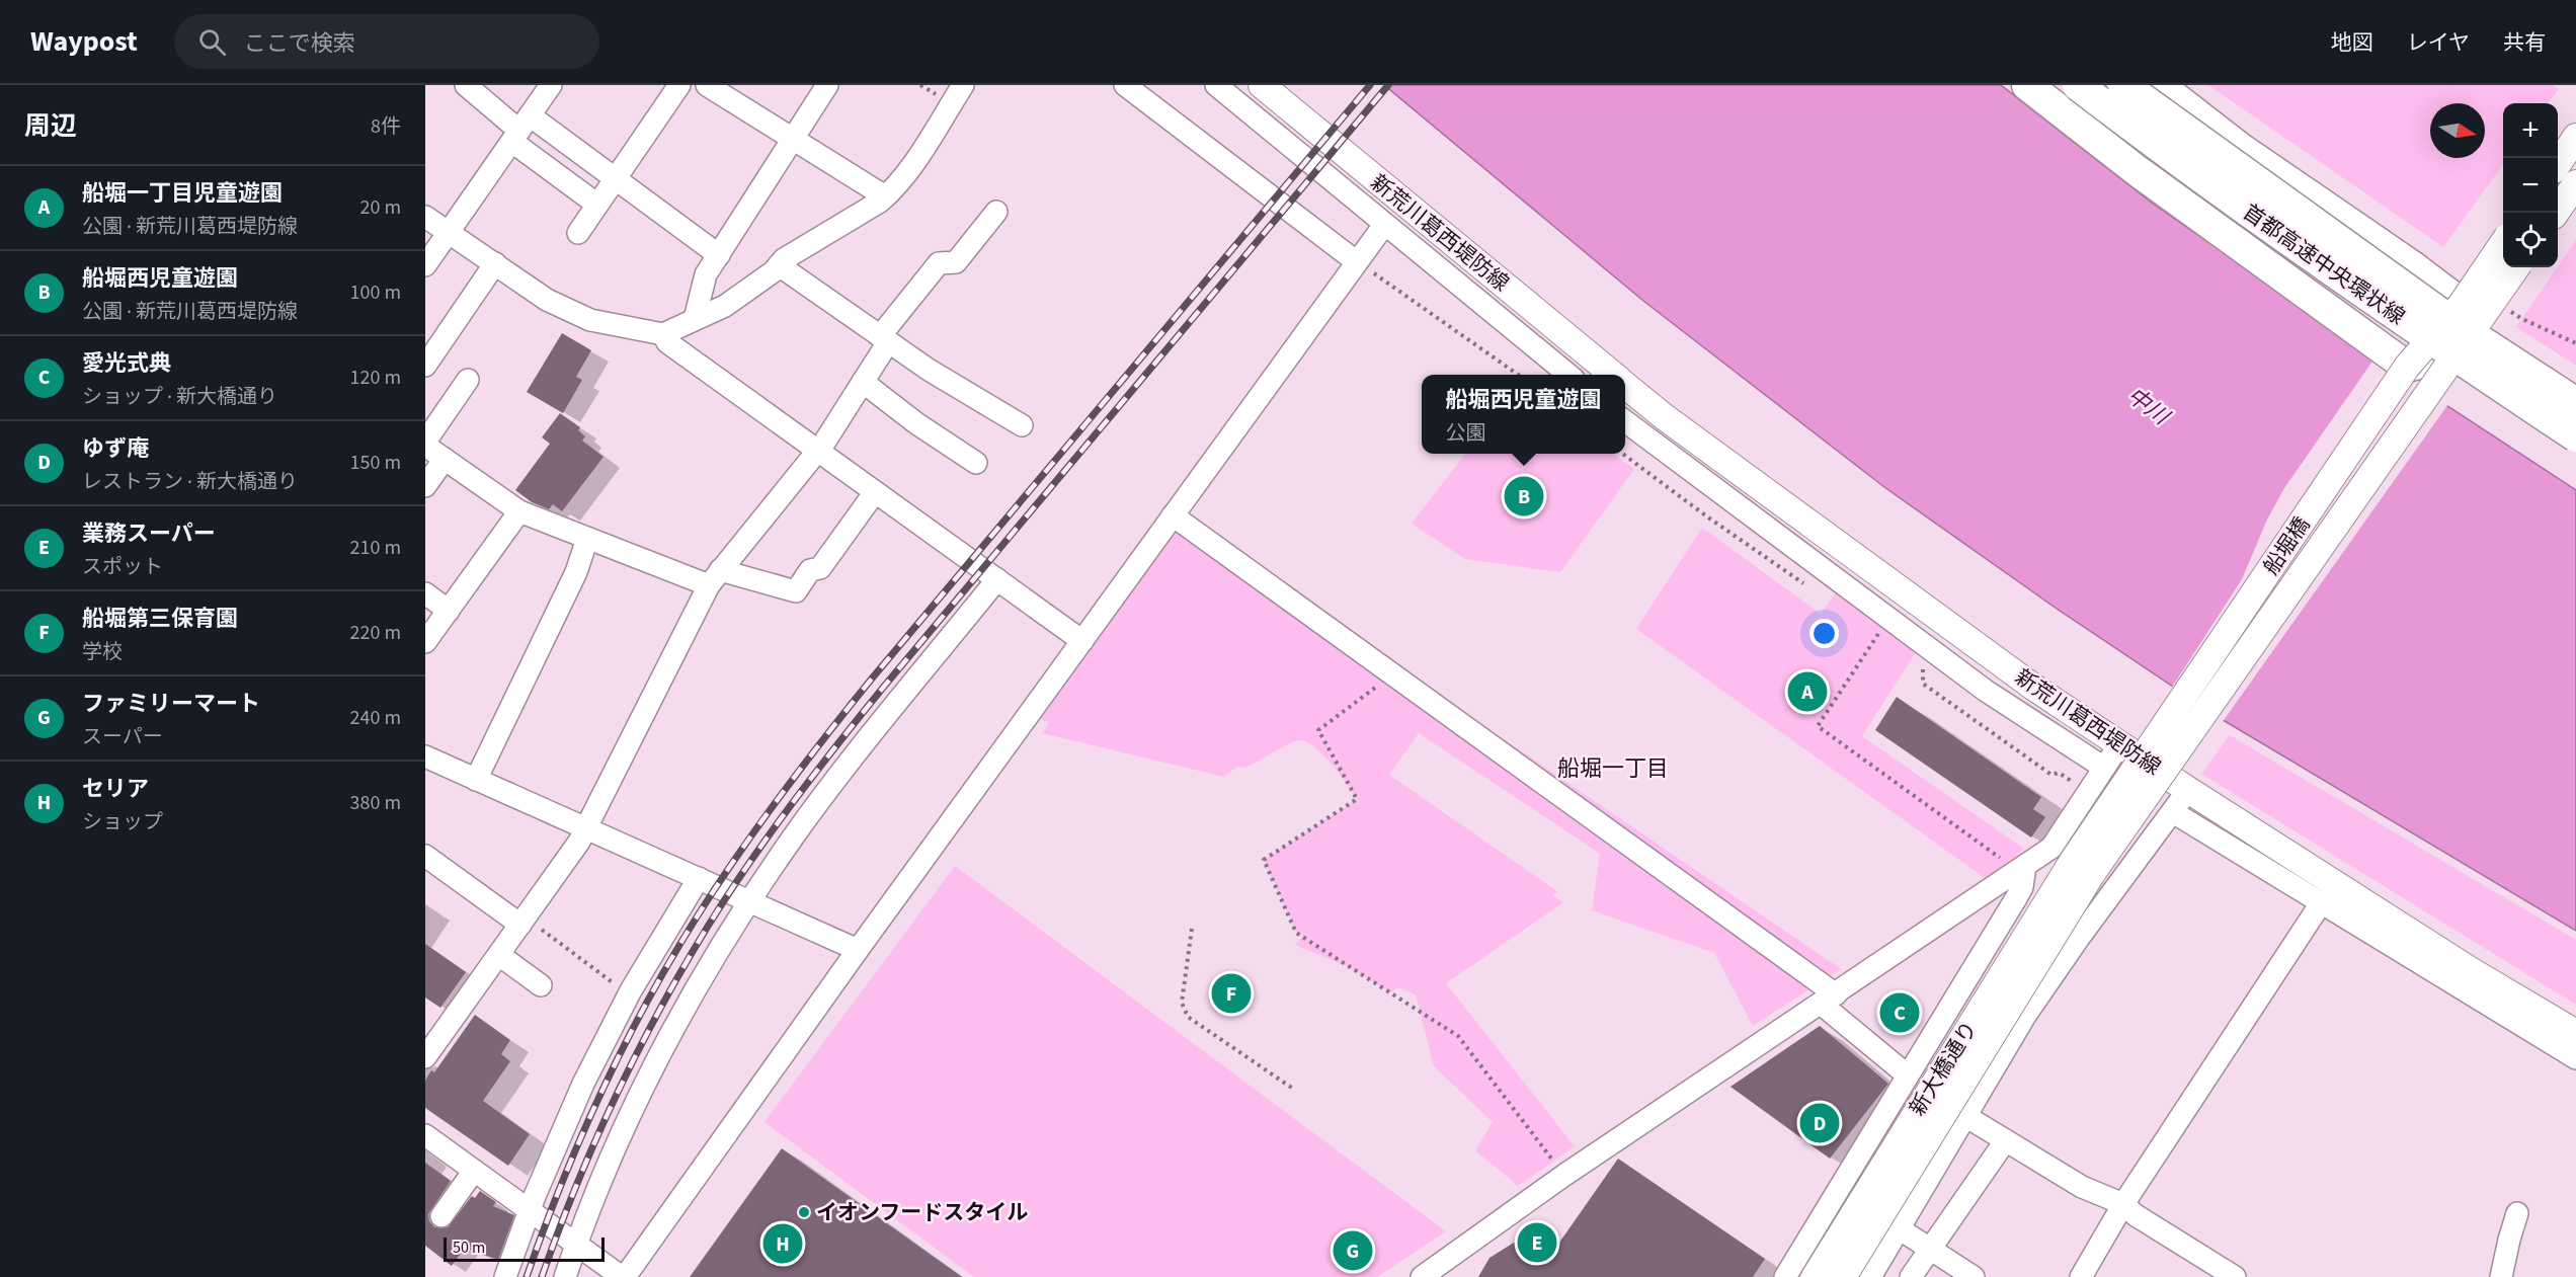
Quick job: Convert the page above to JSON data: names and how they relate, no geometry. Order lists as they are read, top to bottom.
{
  "streets": {
    "highway": ["首都高速中央環状線"],
    "main road": ["新荒川葛西堤防線", "船堀橋", "新大橋通り"]
  },
  "crossings": [
    ["船堀橋", "新大橋通り"]
  ],
  "districts": ["船堀一丁目"],
  "water": ["中川"],
  "places": ["イオンフードスタイル"],
  "scale_bar": "50 m",
  "north": "right",
  "page": {
    "header": "Waypost",
    "search": "ここで検索",
    "nav": ["地図", "レイヤ", "共有"],
    "heading": ["周辺", "8件"],
    "map_buttons": ["+", "−"],
    "list": [
      {
        "mark": "A",
        "name": "船堀一丁目児童遊園",
        "note": "公園 · 新荒川葛西堤防線",
        "value": "20 m"
      },
      {
        "mark": "B",
        "name": "船堀西児童遊園",
        "note": "公園 · 新荒川葛西堤防線",
        "value": "100 m"
      },
      {
        "mark": "C",
        "name": "愛光式典",
        "note": "ショップ · 新大橋通り",
        "value": "120 m"
      },
      {
        "mark": "D",
        "name": "ゆず庵",
        "note": "レストラン · 新大橋通り",
        "value": "150 m"
      },
      {
        "mark": "E",
        "name": "業務スーパー",
        "note": "スポット",
        "value": "210 m"
      },
      {
        "mark": "F",
        "name": "船堀第三保育園",
        "note": "学校",
        "value": "220 m"
      },
      {
        "mark": "G",
        "name": "ファミリーマート",
        "note": "スーパー",
        "value": "240 m"
      },
      {
        "mark": "H",
        "name": "セリア",
        "note": "ショップ",
        "value": "380 m"
      }
    ],
    "popup": ["船堀西児童遊園", "公園"],
    "pins": [
      "B",
      "A",
      "F",
      "C",
      "D",
      "E",
      "H",
      "G"
    ],
    "scale": "50 m"
  }
}
